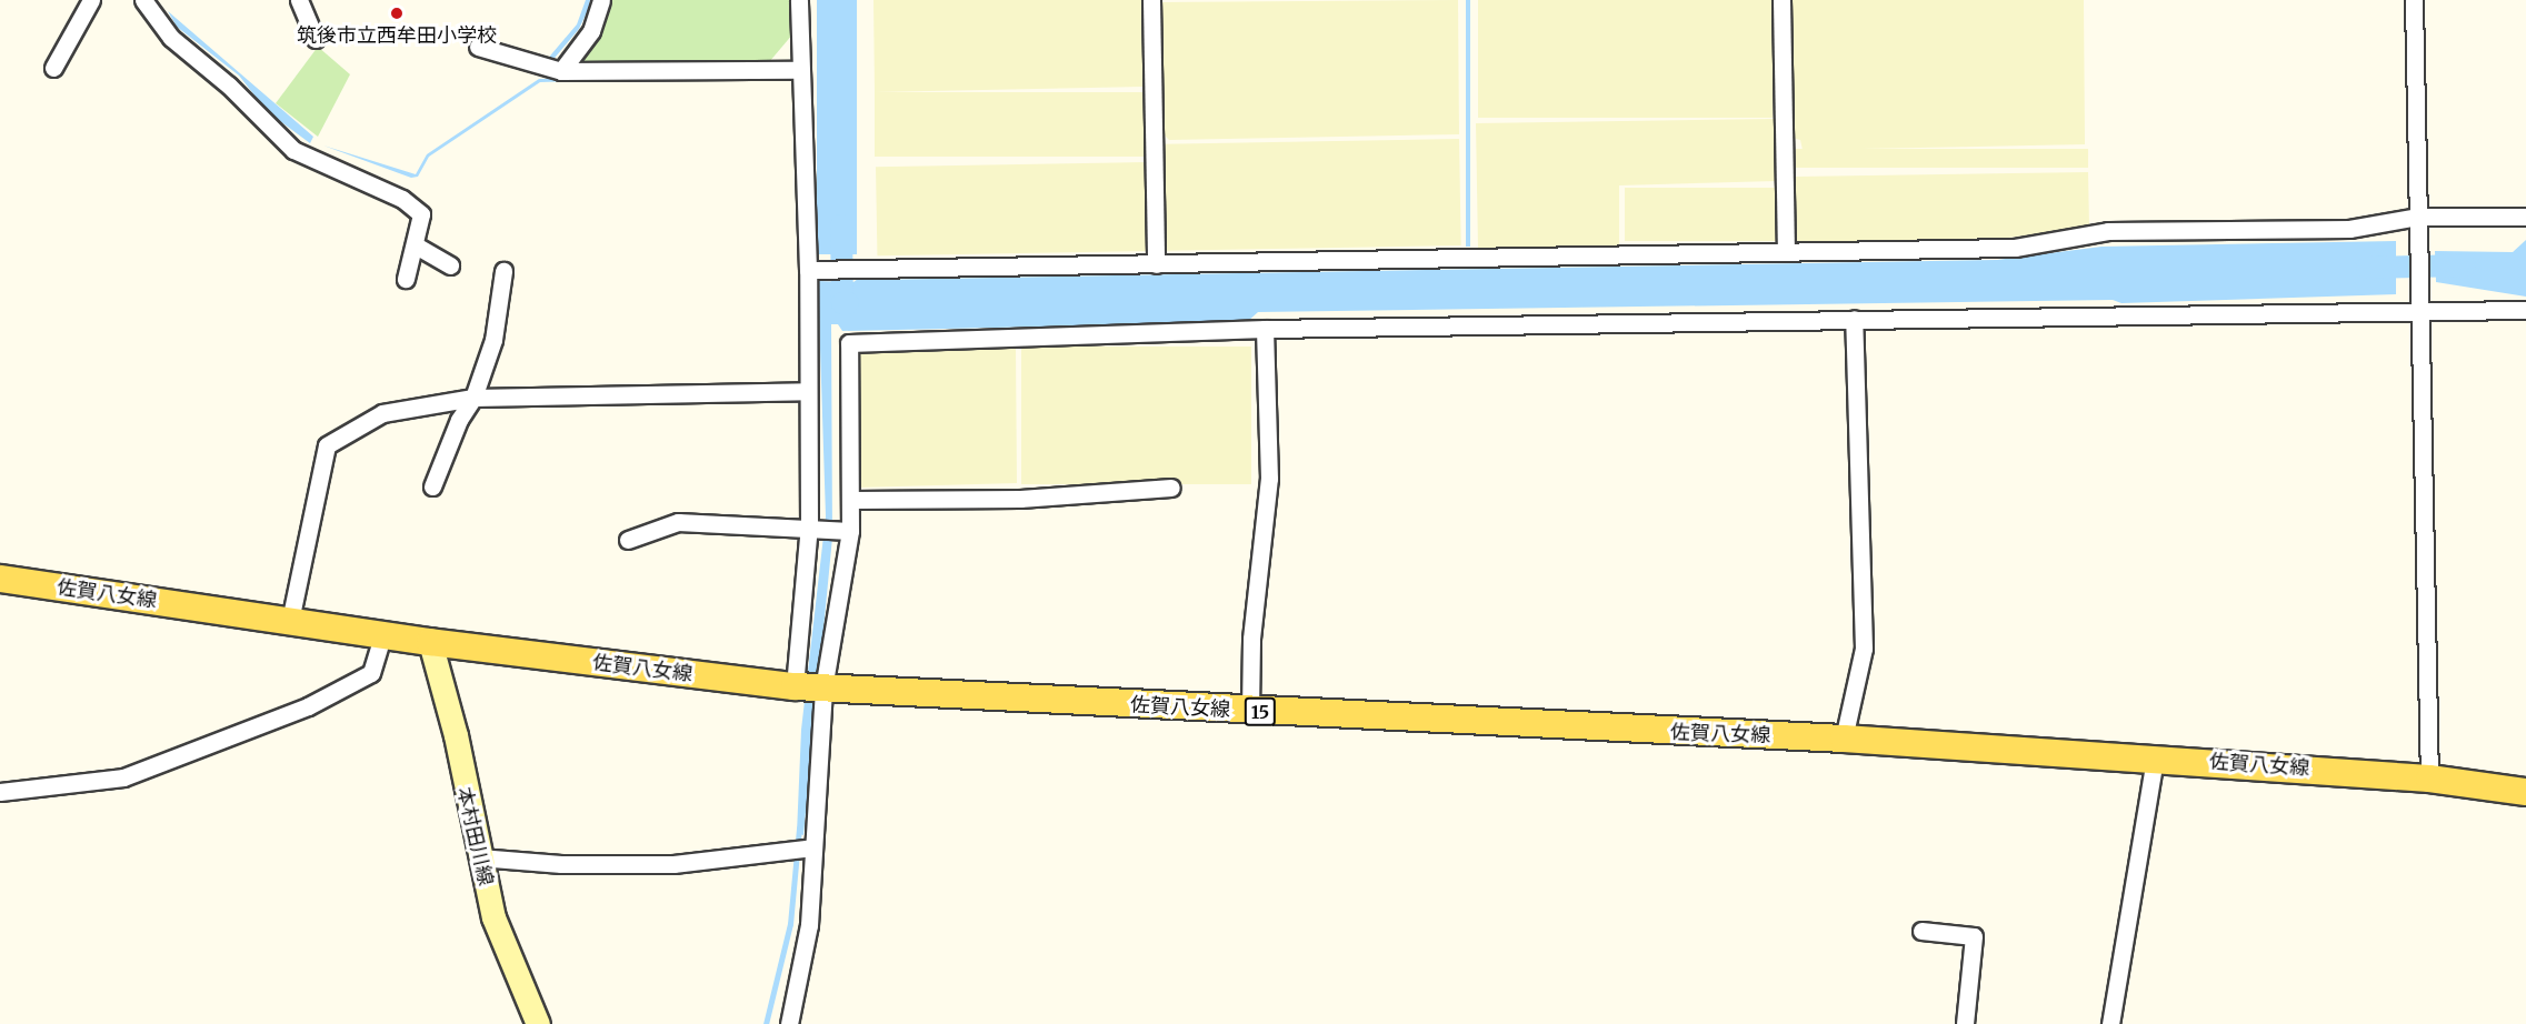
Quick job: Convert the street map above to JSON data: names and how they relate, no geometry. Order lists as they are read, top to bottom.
{
  "streets": {
    "main road": ["佐賀八女線", "15", "本村田川線"]
  },
  "crossings": [
    ["佐賀八女線", "本村田川線"]
  ],
  "places": ["筑後市立西牟田小学校"]
}
